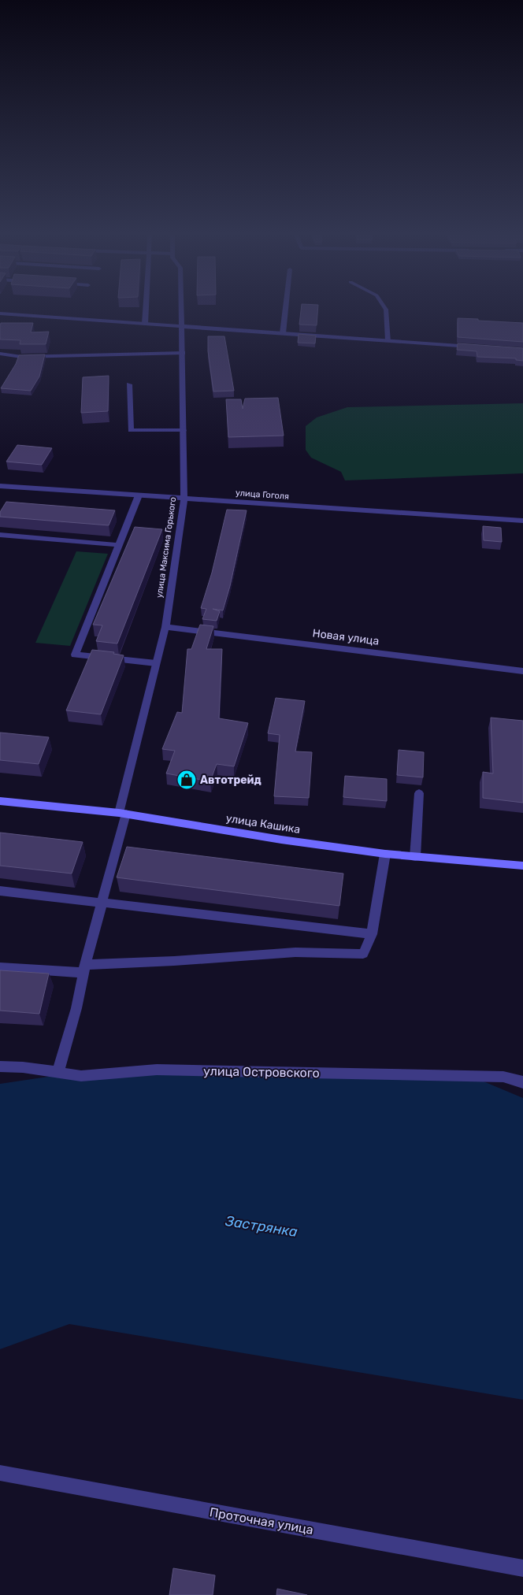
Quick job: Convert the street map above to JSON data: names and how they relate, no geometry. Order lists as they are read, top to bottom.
{
  "streets": {
    "street": [
      "улица Гоголя",
      "улица Максима Горького",
      "Новая улица",
      "улица Кашика",
      "улица Островского",
      "Проточная улица"
    ]
  },
  "crossings": [
    ["улица Гоголя", "улица Максима Горького"],
    ["улица Максима Горького", "Новая улица"],
    ["улица Максима Горького", "улица Кашика"],
    ["улица Максима Горького", "улица Островского"]
  ],
  "water": ["Застрянка"],
  "places": {
    "shop": ["Автотрейд"]
  }
}
